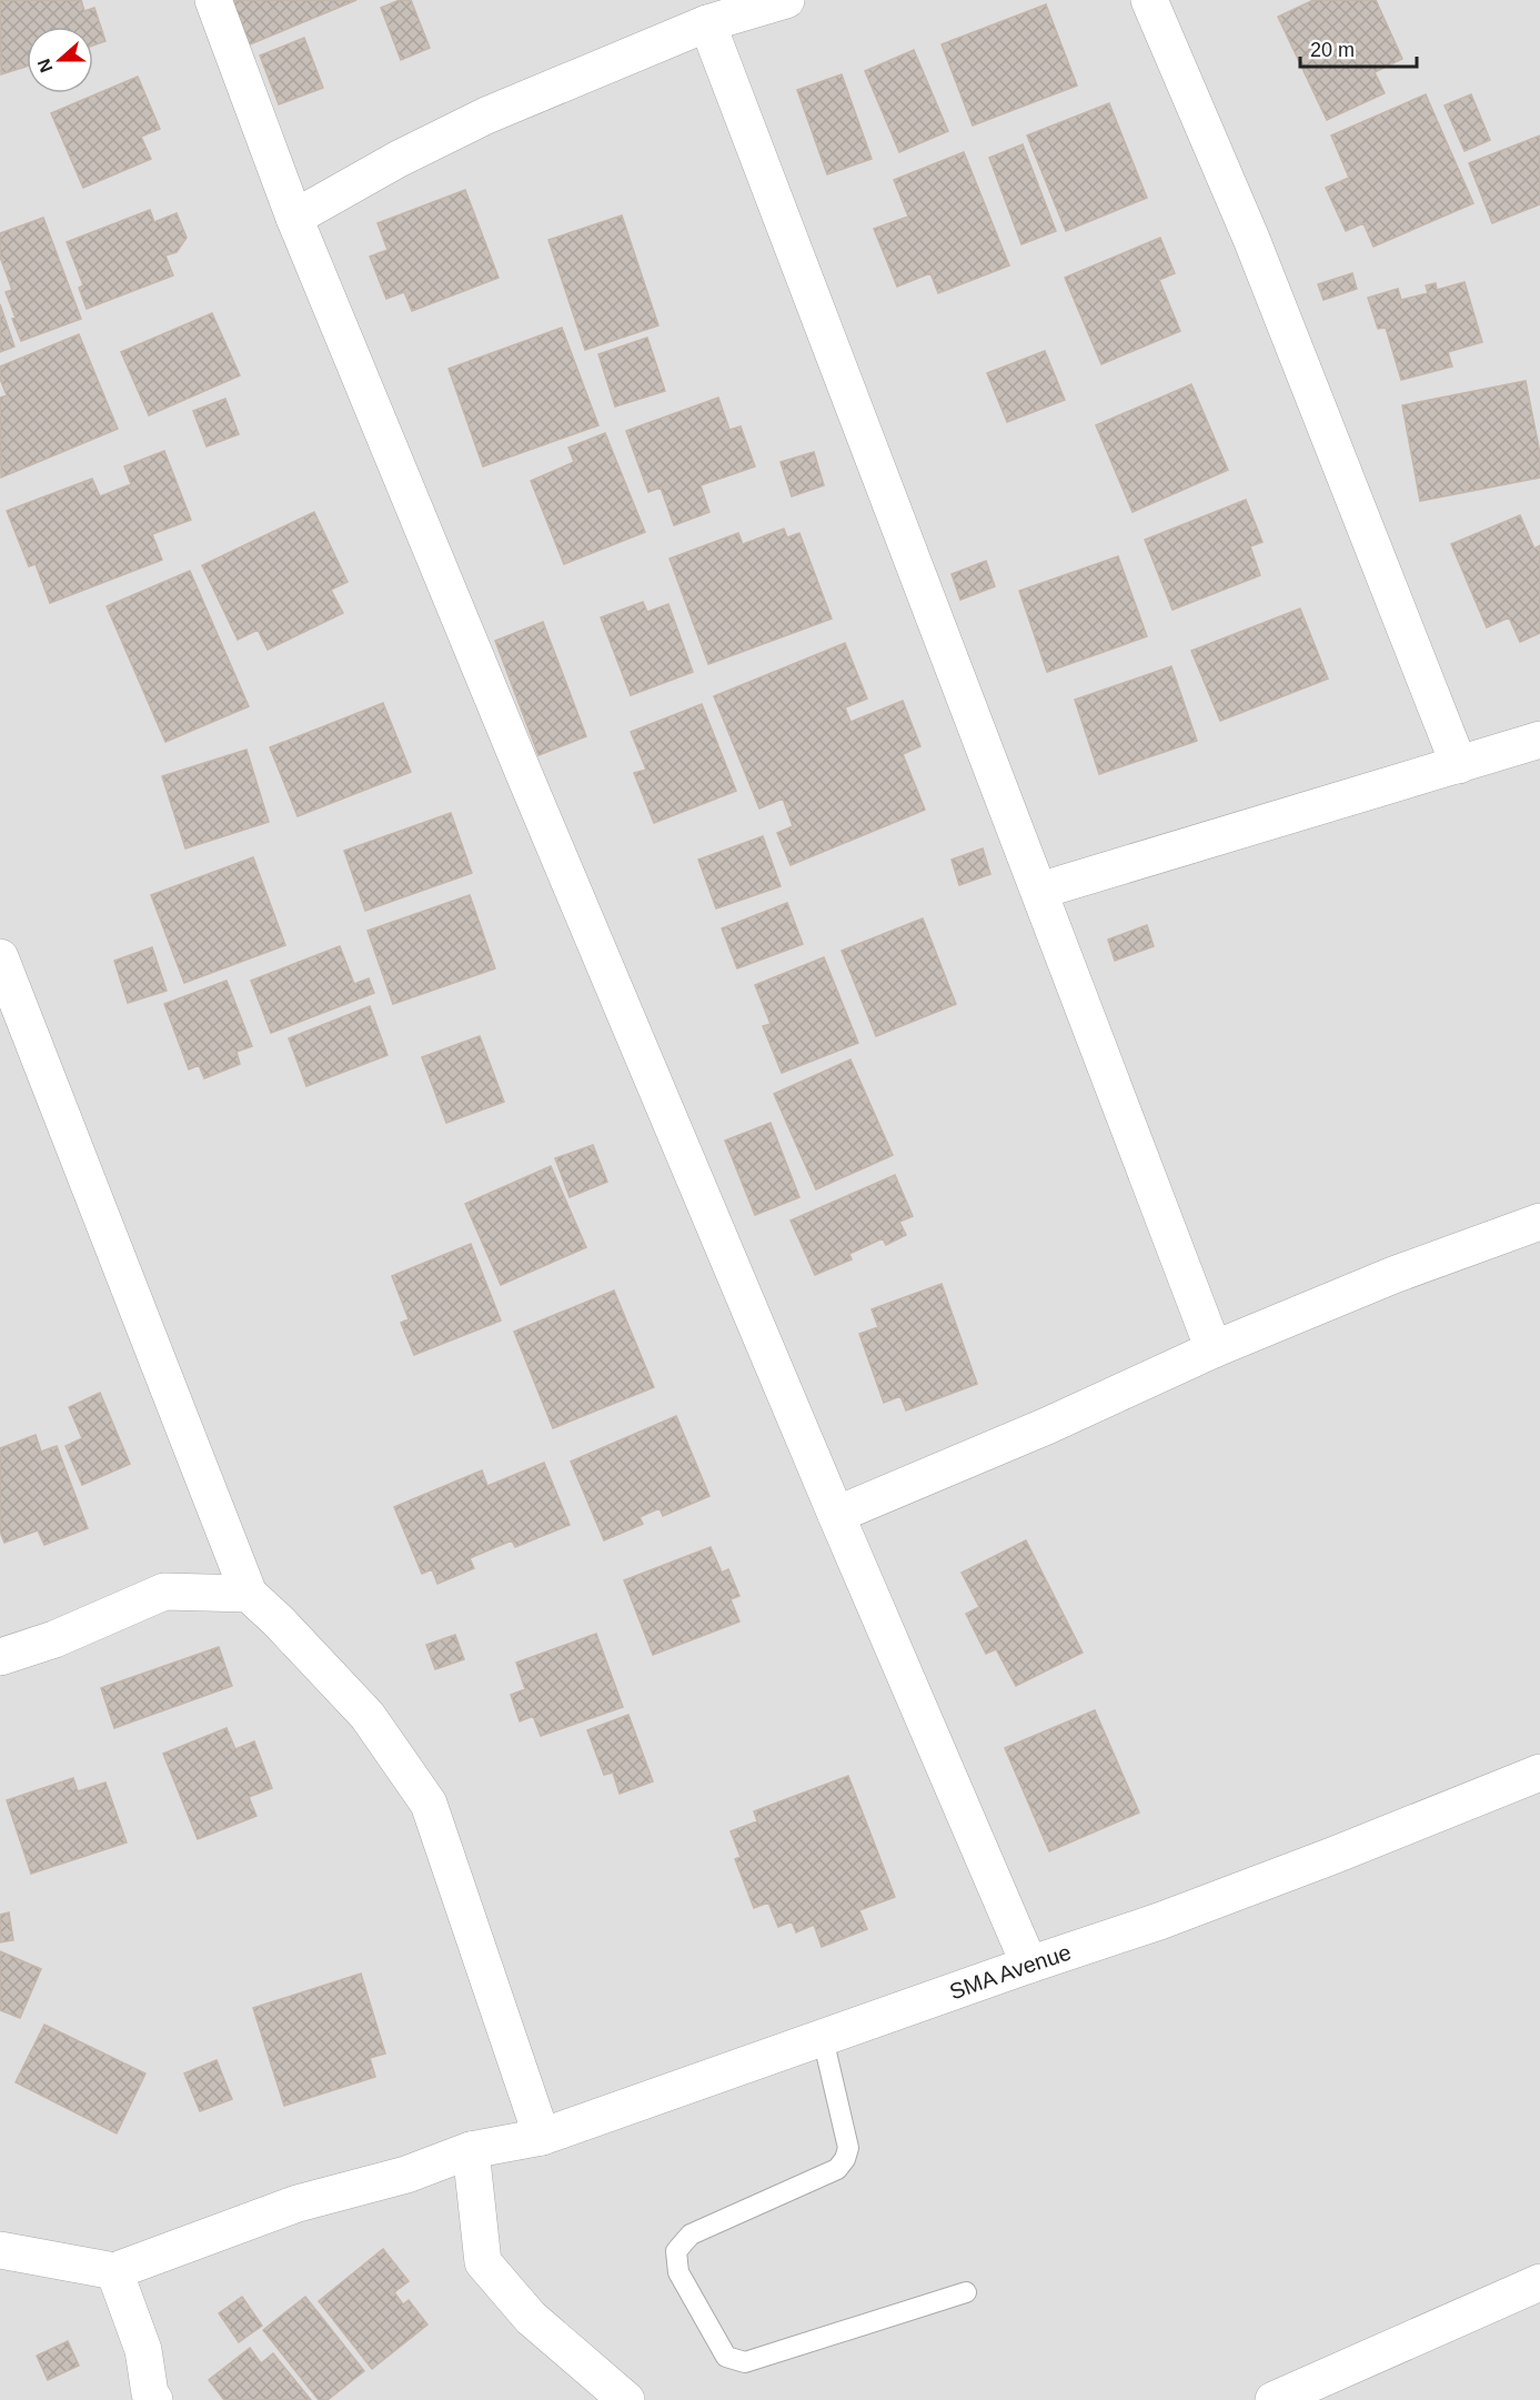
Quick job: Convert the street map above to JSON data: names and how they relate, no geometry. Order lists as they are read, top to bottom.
{
  "streets": {
    "street": ["SMA Avenue"]
  },
  "scale_bar": "20 m",
  "north": "left"
}
